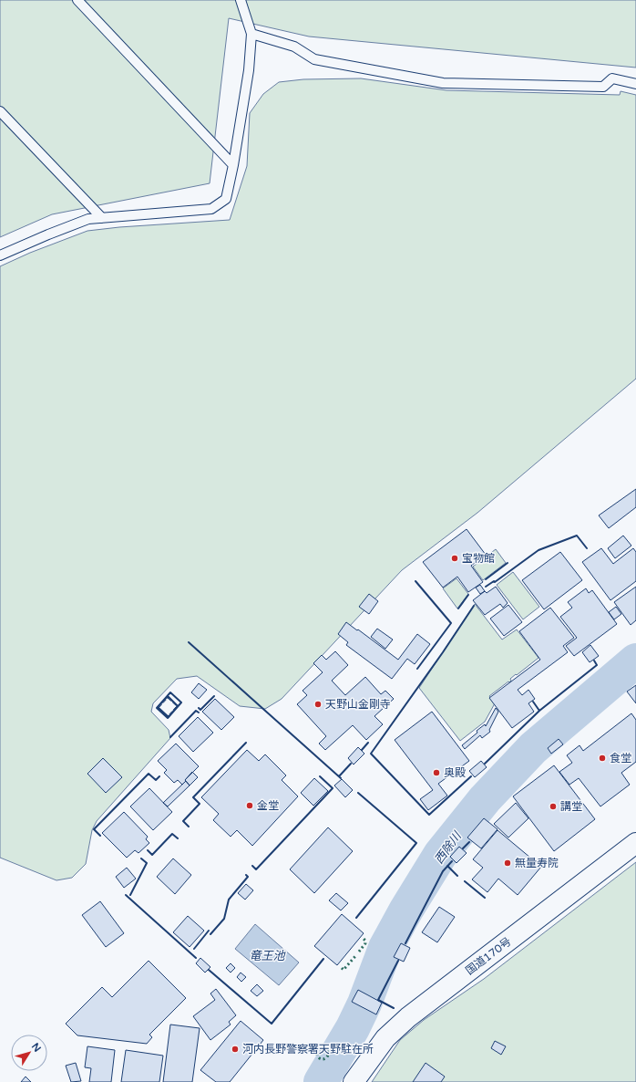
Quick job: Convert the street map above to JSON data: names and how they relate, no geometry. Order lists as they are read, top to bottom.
{
  "streets": {
    "highway": ["国道170号"]
  },
  "water": ["西除川", "竜王池"],
  "places": [
    "宝物館",
    "天野山金剛寺",
    "食堂",
    "奥殿",
    "金堂",
    "講堂",
    "無量寿院",
    "河内長野警察署天野駐在所"
  ],
  "north": "top right"
}
